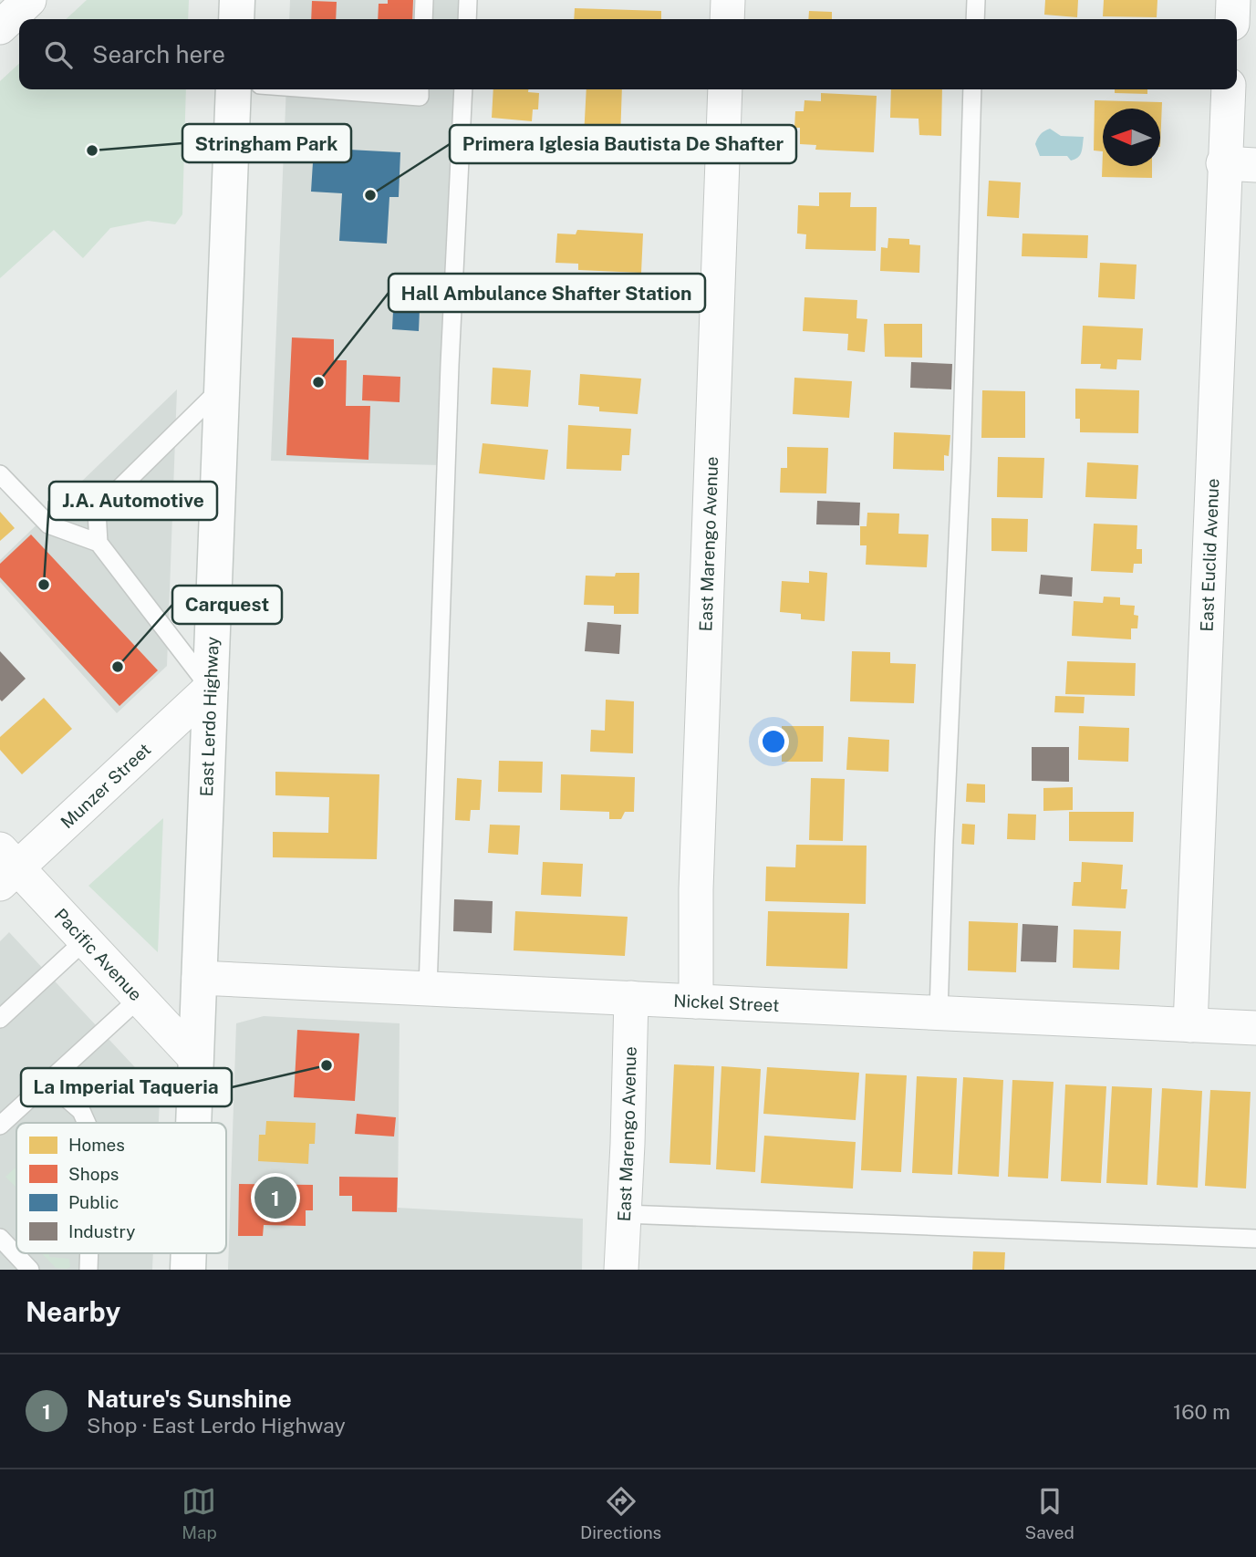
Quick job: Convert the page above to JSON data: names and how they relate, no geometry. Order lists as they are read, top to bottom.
{
  "streets": {
    "main road": ["East Lerdo Highway"],
    "street": [
      "East Marengo Avenue",
      "East Euclid Avenue",
      "Munzer Street",
      "Pacific Avenue",
      "Nickel Street"
    ]
  },
  "crossings": [
    ["East Marengo Avenue", "Nickel Street"],
    ["East Euclid Avenue", "Nickel Street"],
    ["East Lerdo Highway", "Munzer Street"],
    ["East Lerdo Highway", "Pacific Avenue"],
    ["East Lerdo Highway", "Nickel Street"],
    ["Munzer Street", "Pacific Avenue"]
  ],
  "places": [
    "Stringham Park",
    "Primera Iglesia Bautista De Shafter",
    "Hall Ambulance Shafter Station",
    "J.A. Automotive",
    "Carquest",
    "La Imperial Taqueria"
  ],
  "legend": [
    "Homes",
    "Shops",
    "Public",
    "Industry"
  ],
  "north": "left",
  "page": {
    "search": "Search here",
    "pins": "1",
    "heading": "Nearby",
    "list": [
      {
        "mark": "1",
        "name": "Nature's Sunshine",
        "note": "Shop · East Lerdo Highway",
        "value": "160 m"
      }
    ],
    "nav": ["Map", "Directions", "Saved"]
  }
}
